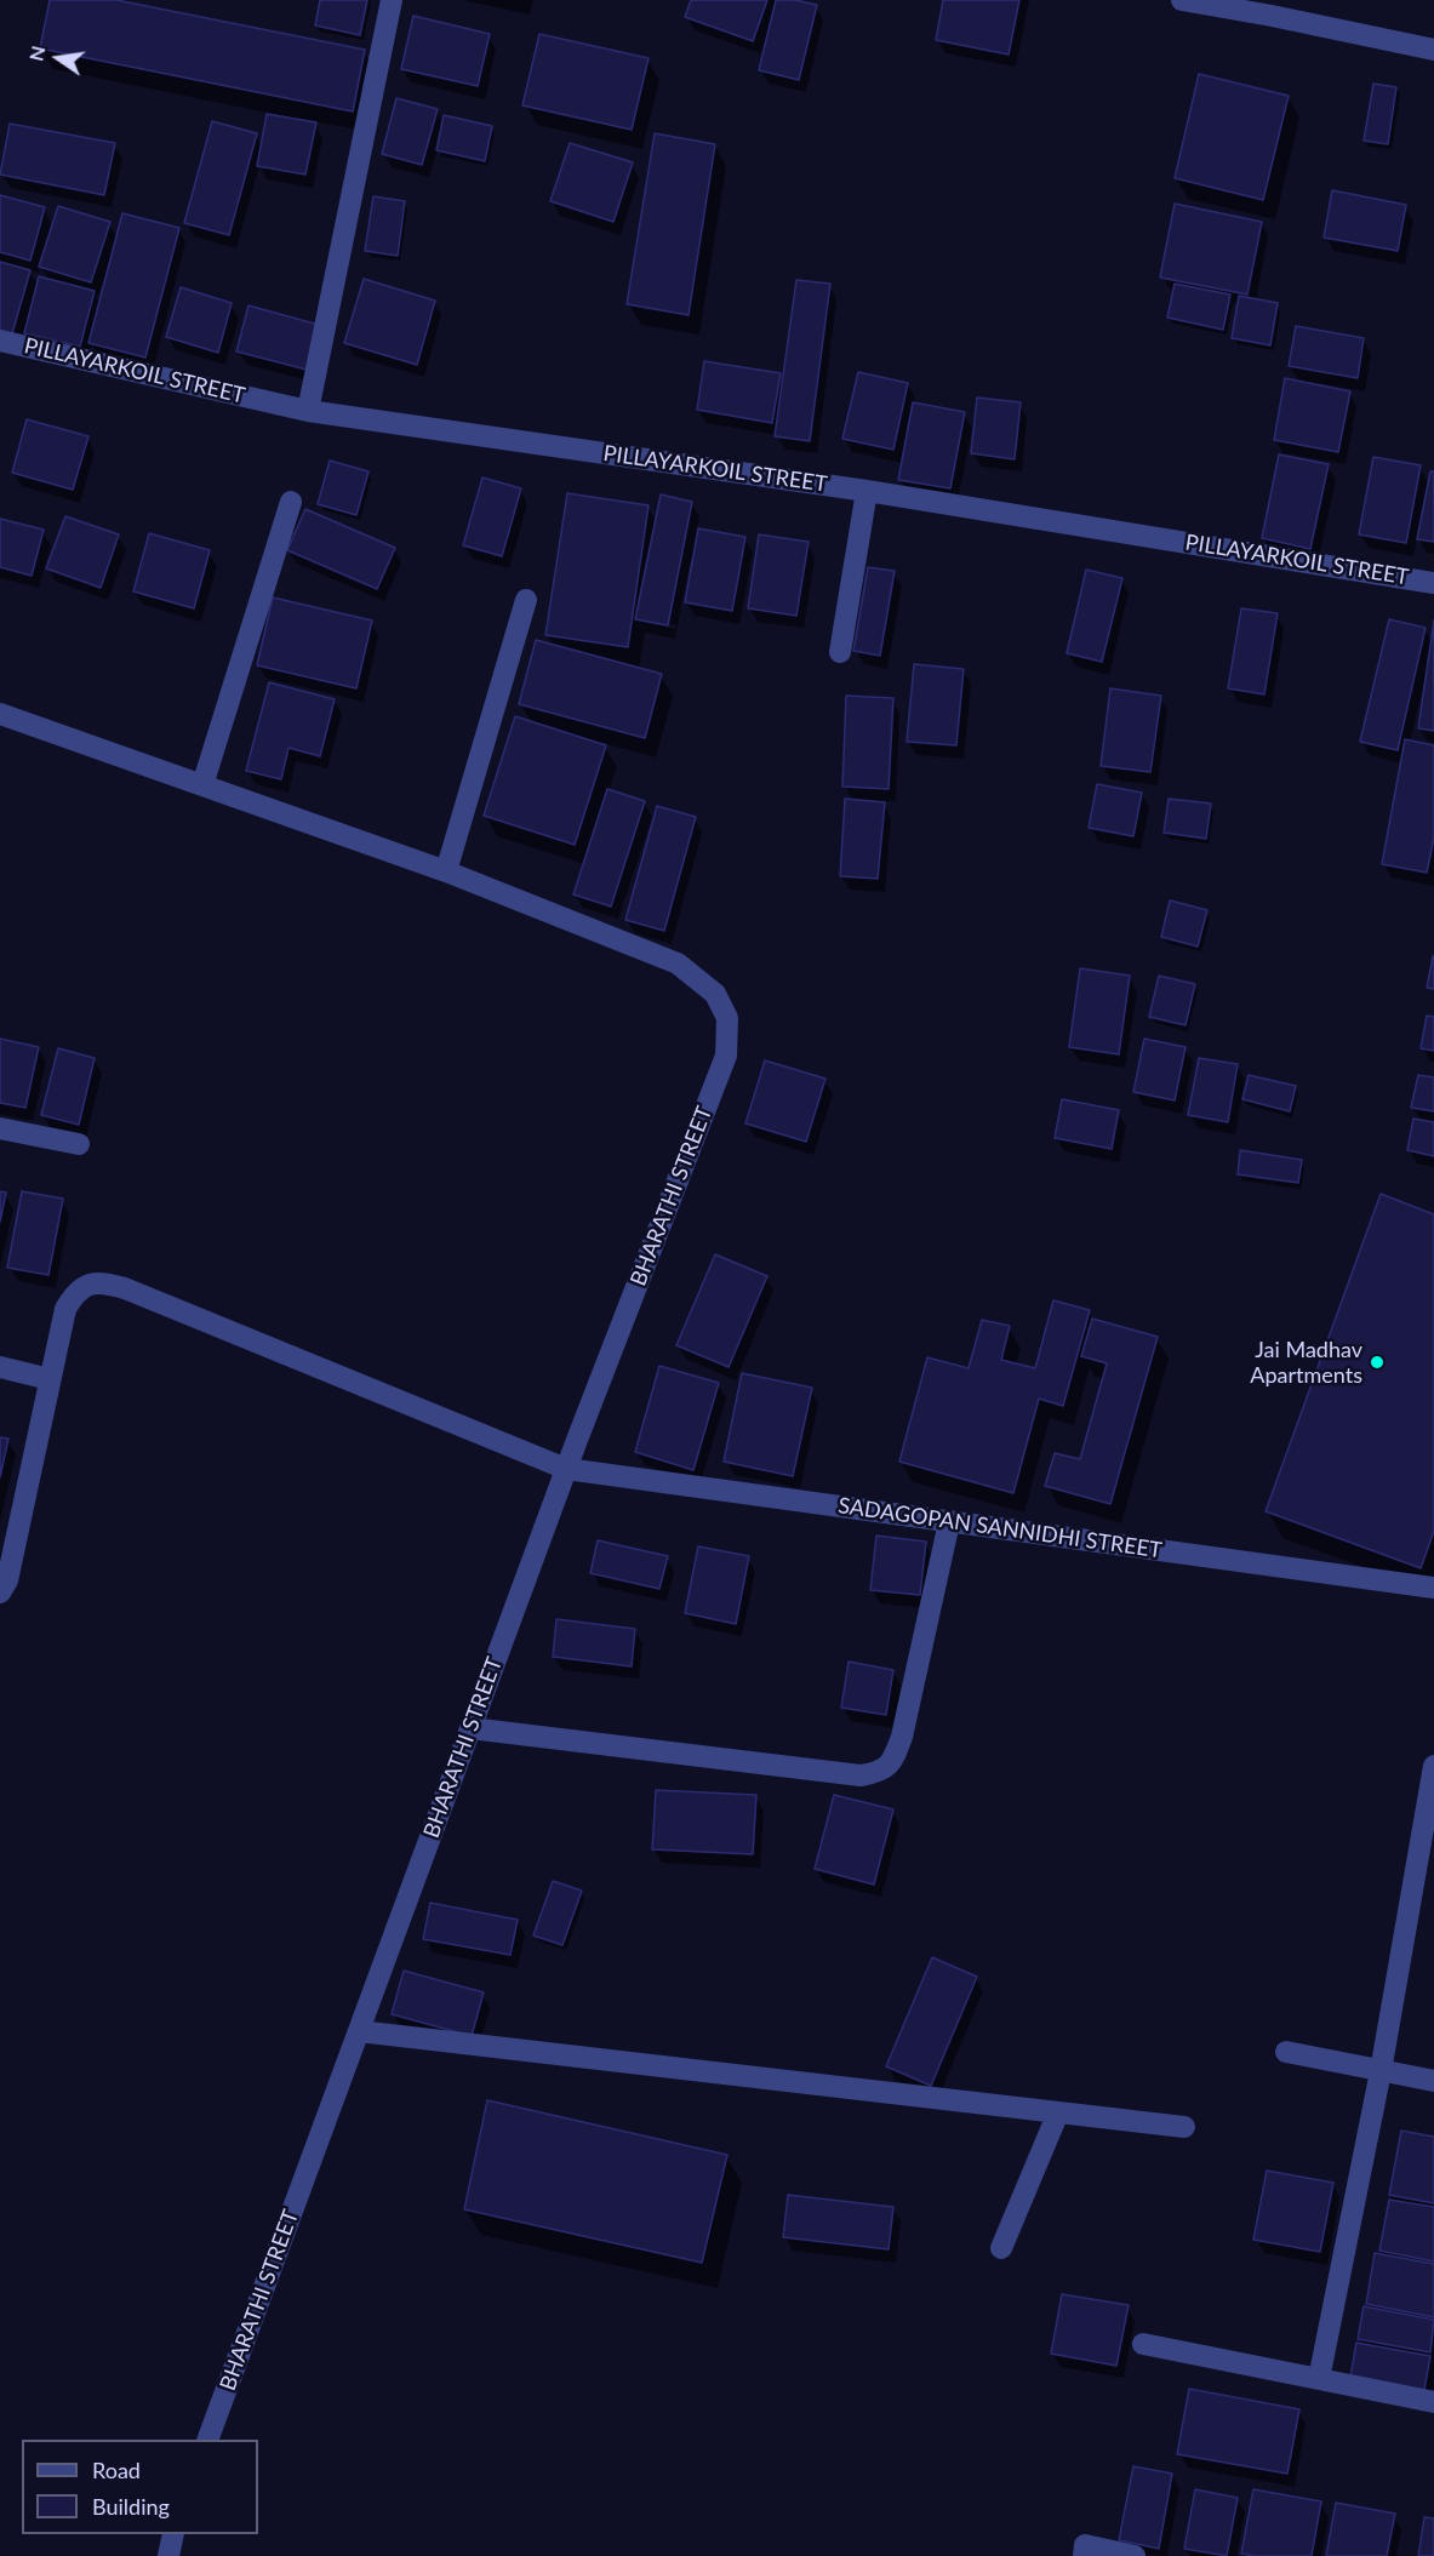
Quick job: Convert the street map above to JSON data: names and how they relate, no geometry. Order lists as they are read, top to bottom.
{
  "streets": {
    "street": ["PILLAYARKOIL STREET", "BHARATHI STREET", "SADAGOPAN SANNIDHI STREET"]
  },
  "crossings": [
    ["BHARATHI STREET", "SADAGOPAN SANNIDHI STREET"]
  ],
  "places": ["Jai Madhav Apartments"],
  "legend": ["Road", "Building"],
  "north": "left"
}
